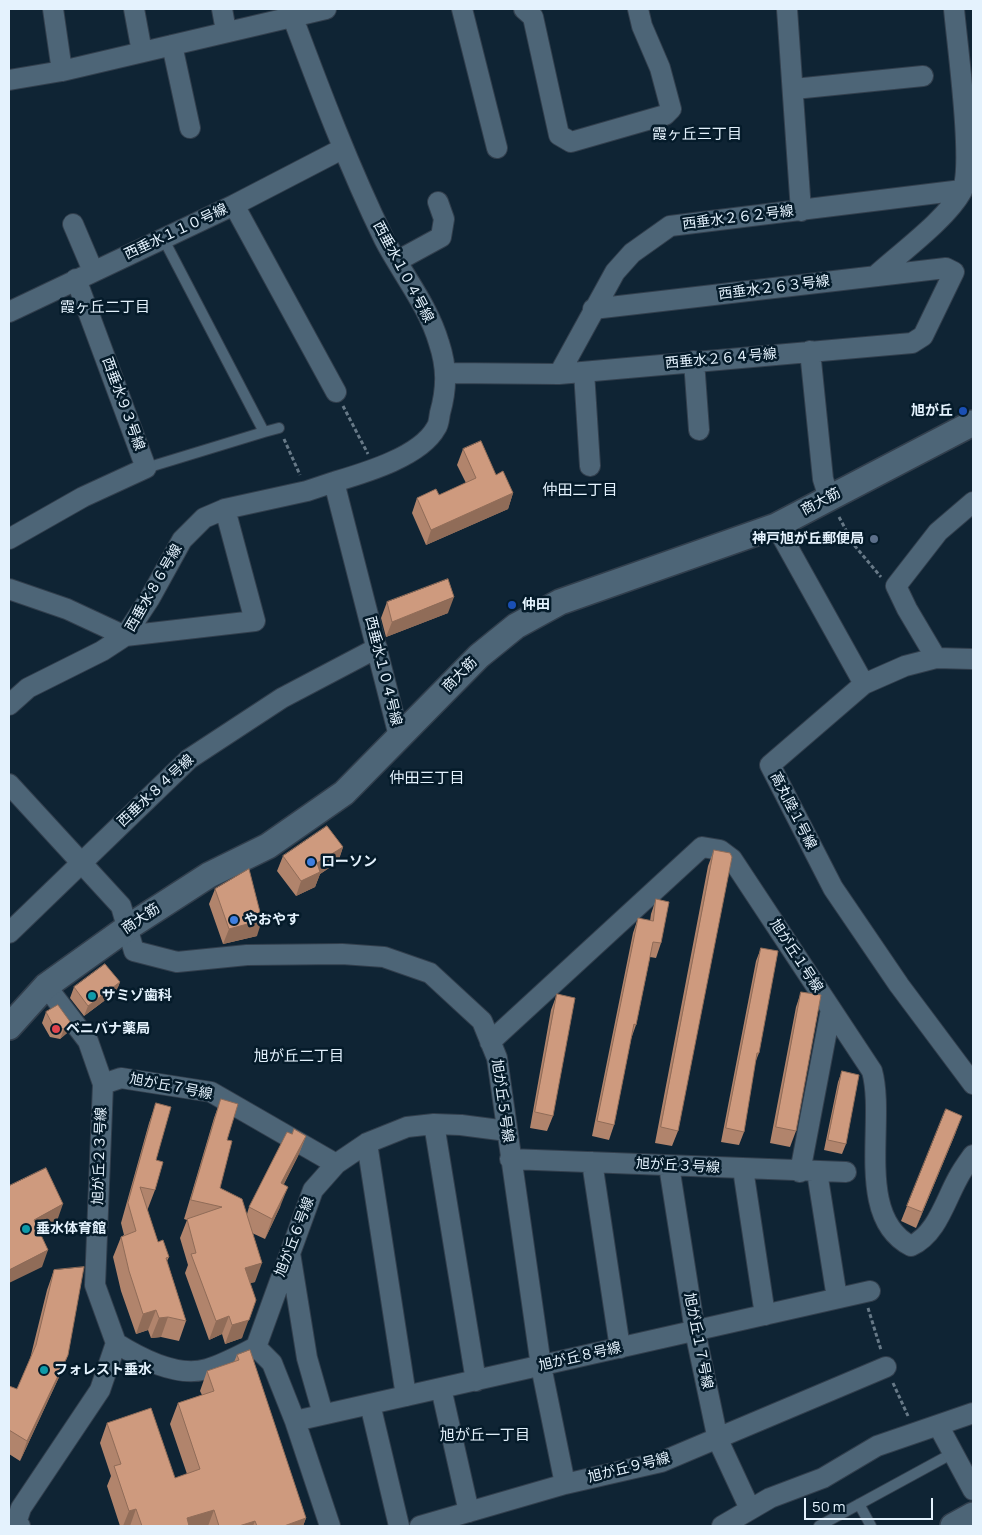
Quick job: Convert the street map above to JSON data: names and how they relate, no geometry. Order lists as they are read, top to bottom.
{
  "streets": {
    "street": [
      "西垂水２６２号線",
      "西垂水１１０号線",
      "西垂水１０４号線",
      "西垂水２６３号線",
      "西垂水２６４号線",
      "西垂水９３号線",
      "商大筋",
      "西垂水８６号線",
      "西垂水８４号線",
      "高丸陸１号線",
      "旭が丘１号線",
      "旭が丘７号線",
      "旭が丘５号線",
      "旭が丘２３号線",
      "旭が丘３号線",
      "旭が丘６号線",
      "旭が丘１７号線",
      "旭が丘８号線",
      "旭が丘９号線"
    ]
  },
  "crossings": [
    ["西垂水２６２号線", "西垂水２６３号線"],
    ["西垂水２６２号線", "西垂水２６４号線"],
    ["西垂水１１０号線", "西垂水１０４号線"],
    ["西垂水１１０号線", "西垂水９３号線"],
    ["西垂水１０４号線", "西垂水２６４号線"],
    ["西垂水１０４号線", "商大筋"],
    ["西垂水１０４号線", "西垂水８６号線"],
    ["西垂水１０４号線", "西垂水８４号線"],
    ["西垂水２６３号線", "西垂水２６４号線"],
    ["商大筋", "旭が丘５号線"],
    ["旭が丘１号線", "旭が丘５号線"],
    ["旭が丘７号線", "旭が丘２３号線"],
    ["旭が丘７号線", "旭が丘６号線"],
    ["旭が丘５号線", "旭が丘３号線"],
    ["旭が丘５号線", "旭が丘６号線"],
    ["旭が丘５号線", "旭が丘８号線"],
    ["旭が丘５号線", "旭が丘９号線"],
    ["旭が丘３号線", "旭が丘１７号線"],
    ["旭が丘１７号線", "旭が丘８号線"],
    ["旭が丘１７号線", "旭が丘９号線"]
  ],
  "districts": [
    "霞ヶ丘三丁目",
    "霞ヶ丘二丁目",
    "仲田二丁目",
    "仲田三丁目",
    "旭が丘二丁目",
    "旭が丘一丁目"
  ],
  "places": [
    "旭が丘",
    "神戸旭が丘郵便局",
    "仲田",
    "ローソン",
    "やおやす",
    "サミゾ歯科",
    "ベニバナ薬局",
    "垂水体育館",
    "フォレスト垂水"
  ],
  "scale_bar": "50 m"
}
